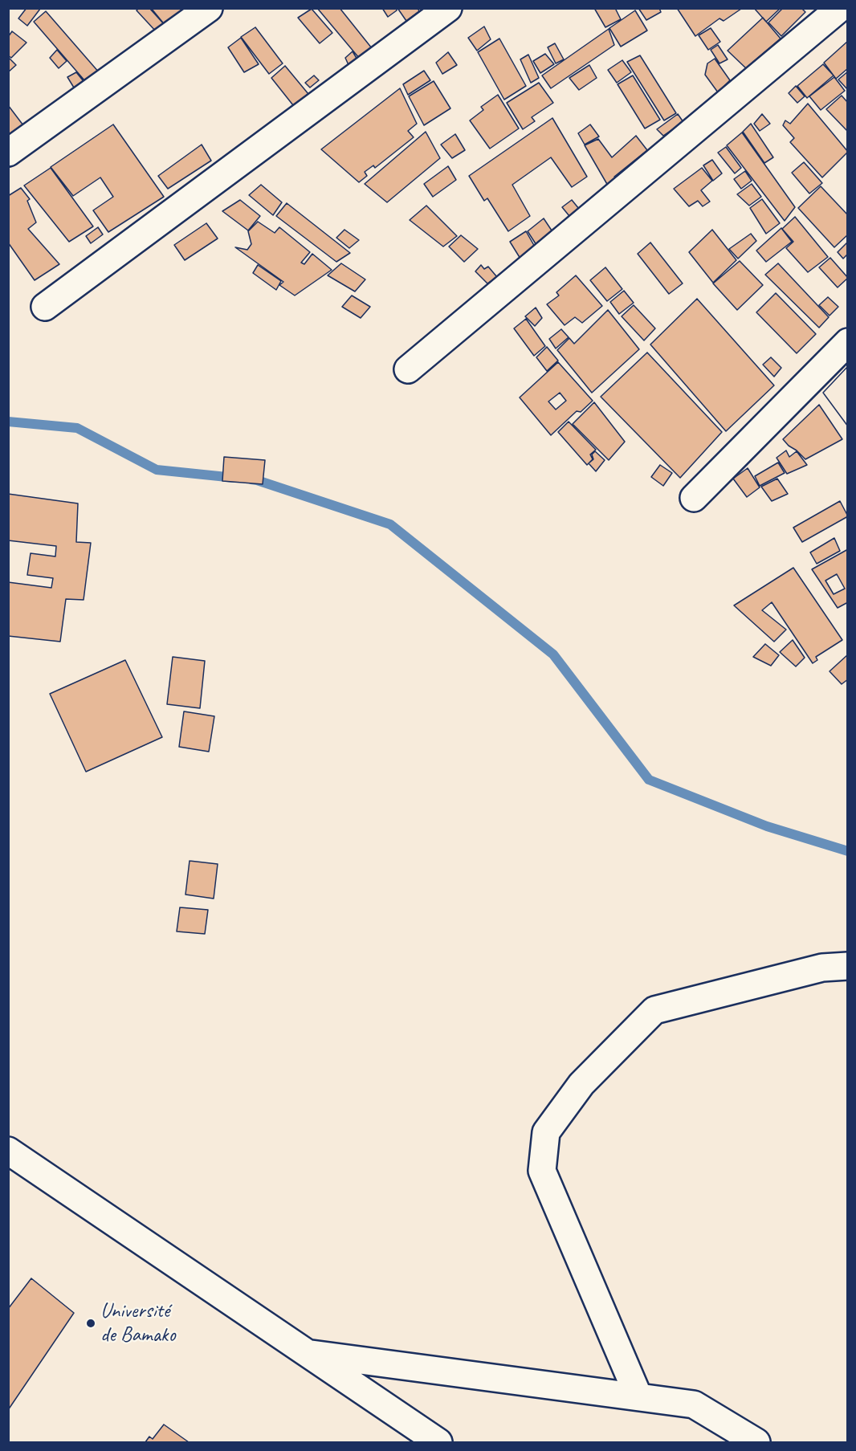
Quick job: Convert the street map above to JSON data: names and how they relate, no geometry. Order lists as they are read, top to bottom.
{
  "places": ["Université de Bamako"]
}
